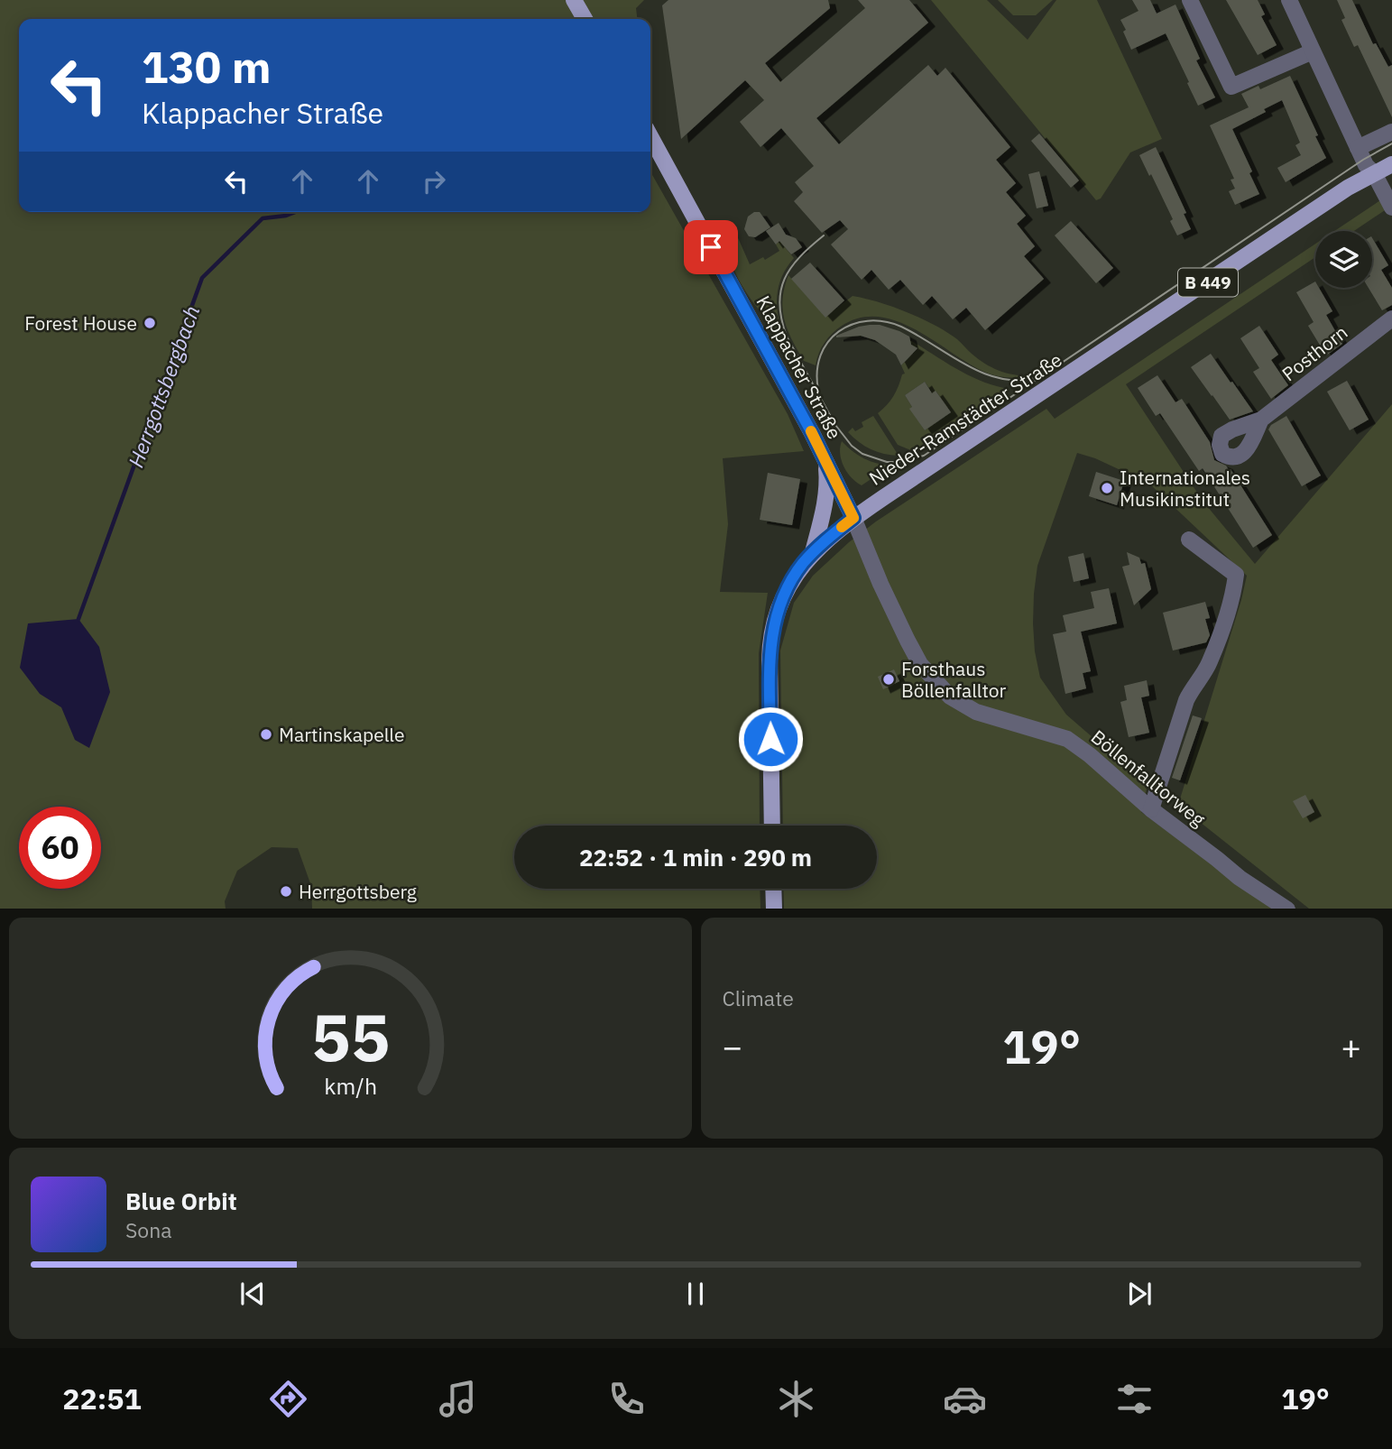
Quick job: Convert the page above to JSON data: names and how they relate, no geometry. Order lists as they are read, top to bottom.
{
  "streets": {
    "main road": ["B 449", "Klappacher Straße", "Nieder-Ramstädter Straße"],
    "street": ["Posthorn", "Böllenfalltorweg"]
  },
  "crossings": [
    ["Klappacher Straße", "Nieder-Ramstädter Straße"],
    ["Klappacher Straße", "Böllenfalltorweg"],
    ["Nieder-Ramstädter Straße", "Böllenfalltorweg"]
  ],
  "water": ["Herrgottsbergbach"],
  "places": [
    "Forest House",
    "Internationales Musikinstitut",
    "Forsthaus Böllenfalltor",
    "Martinskapelle",
    "Herrgottsberg"
  ],
  "page": {
    "turn": ["130 m", "Klappacher Straße"],
    "limit": "60",
    "trip": "22:52 · 1 min · 290 m",
    "tile": "Climate",
    "heat": ["−", "19°", "+"],
    "song": ["Blue Orbit", "Sona"],
    "tabs": ["22:51", "19°"],
    "gauge": ["55", "km/h"]
  }
}
